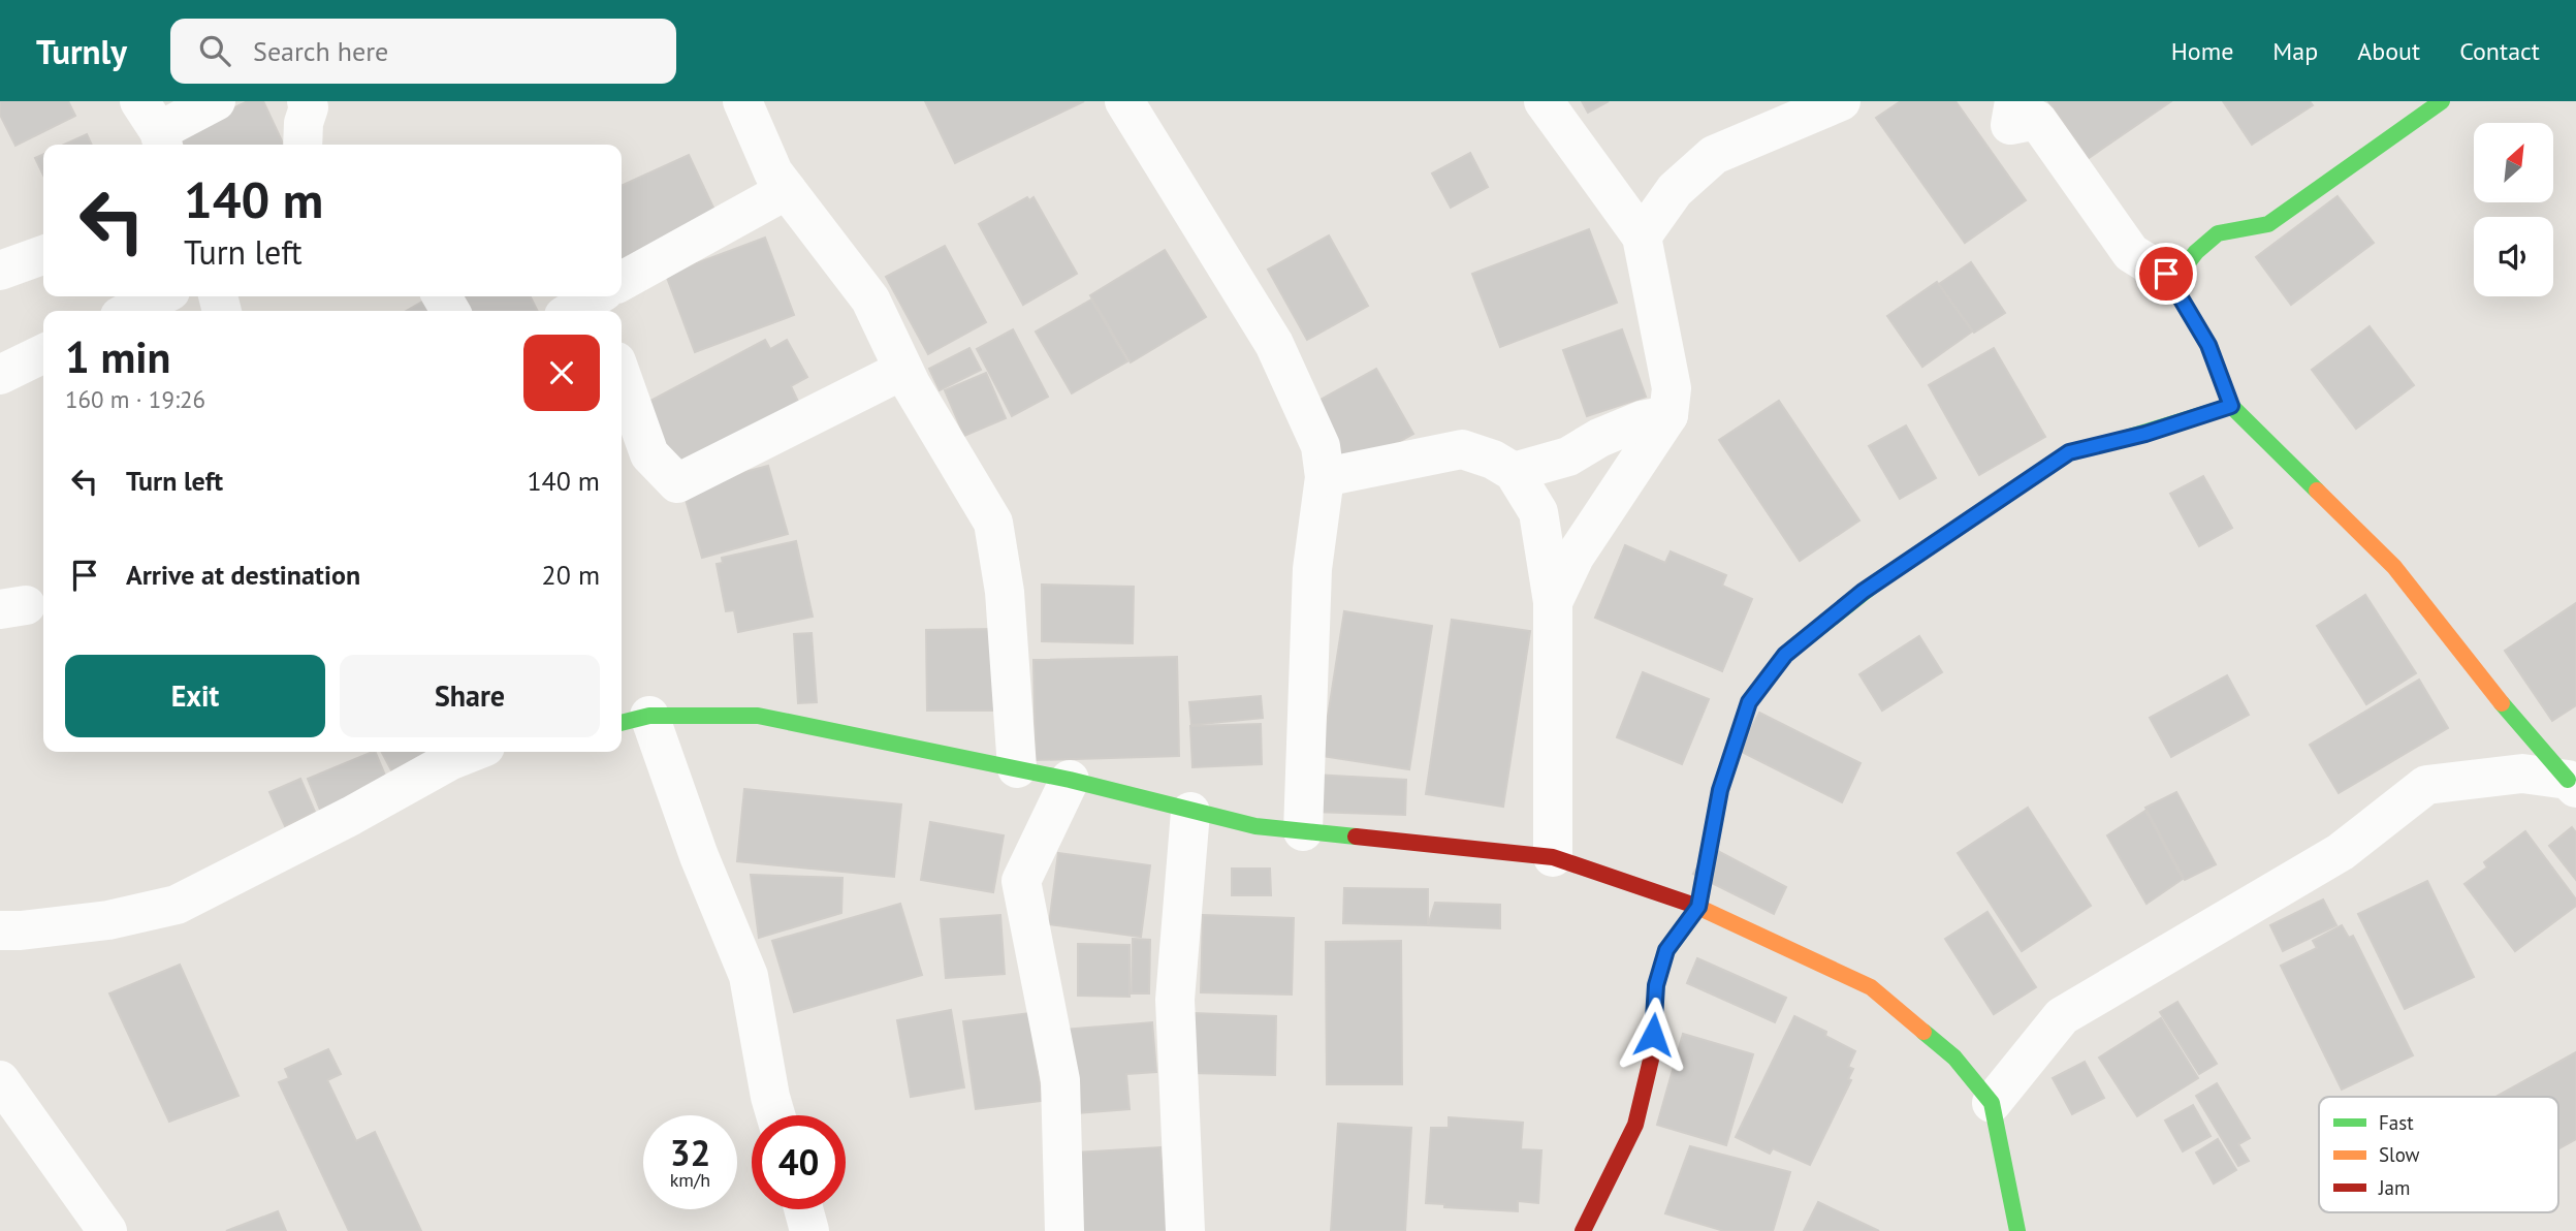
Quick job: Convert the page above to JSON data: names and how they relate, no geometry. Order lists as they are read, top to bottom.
{
  "legend": ["Fast", "Slow", "Jam"],
  "north": "top right",
  "page": {
    "header": "Turnly",
    "search": "Search here",
    "nav": [
      "Home",
      "Map",
      "About",
      "Contact"
    ],
    "turn": ["140 m", "Turn left"],
    "heading": ["1 min", "160 m · 19:26"],
    "list": [
      {
        "name": "Turn left",
        "value": "140 m"
      },
      {
        "name": "Arrive at destination",
        "value": "20 m"
      }
    ],
    "buttons": ["Exit", "Share"],
    "speed": "32 km/h",
    "limit": "40"
  }
}
